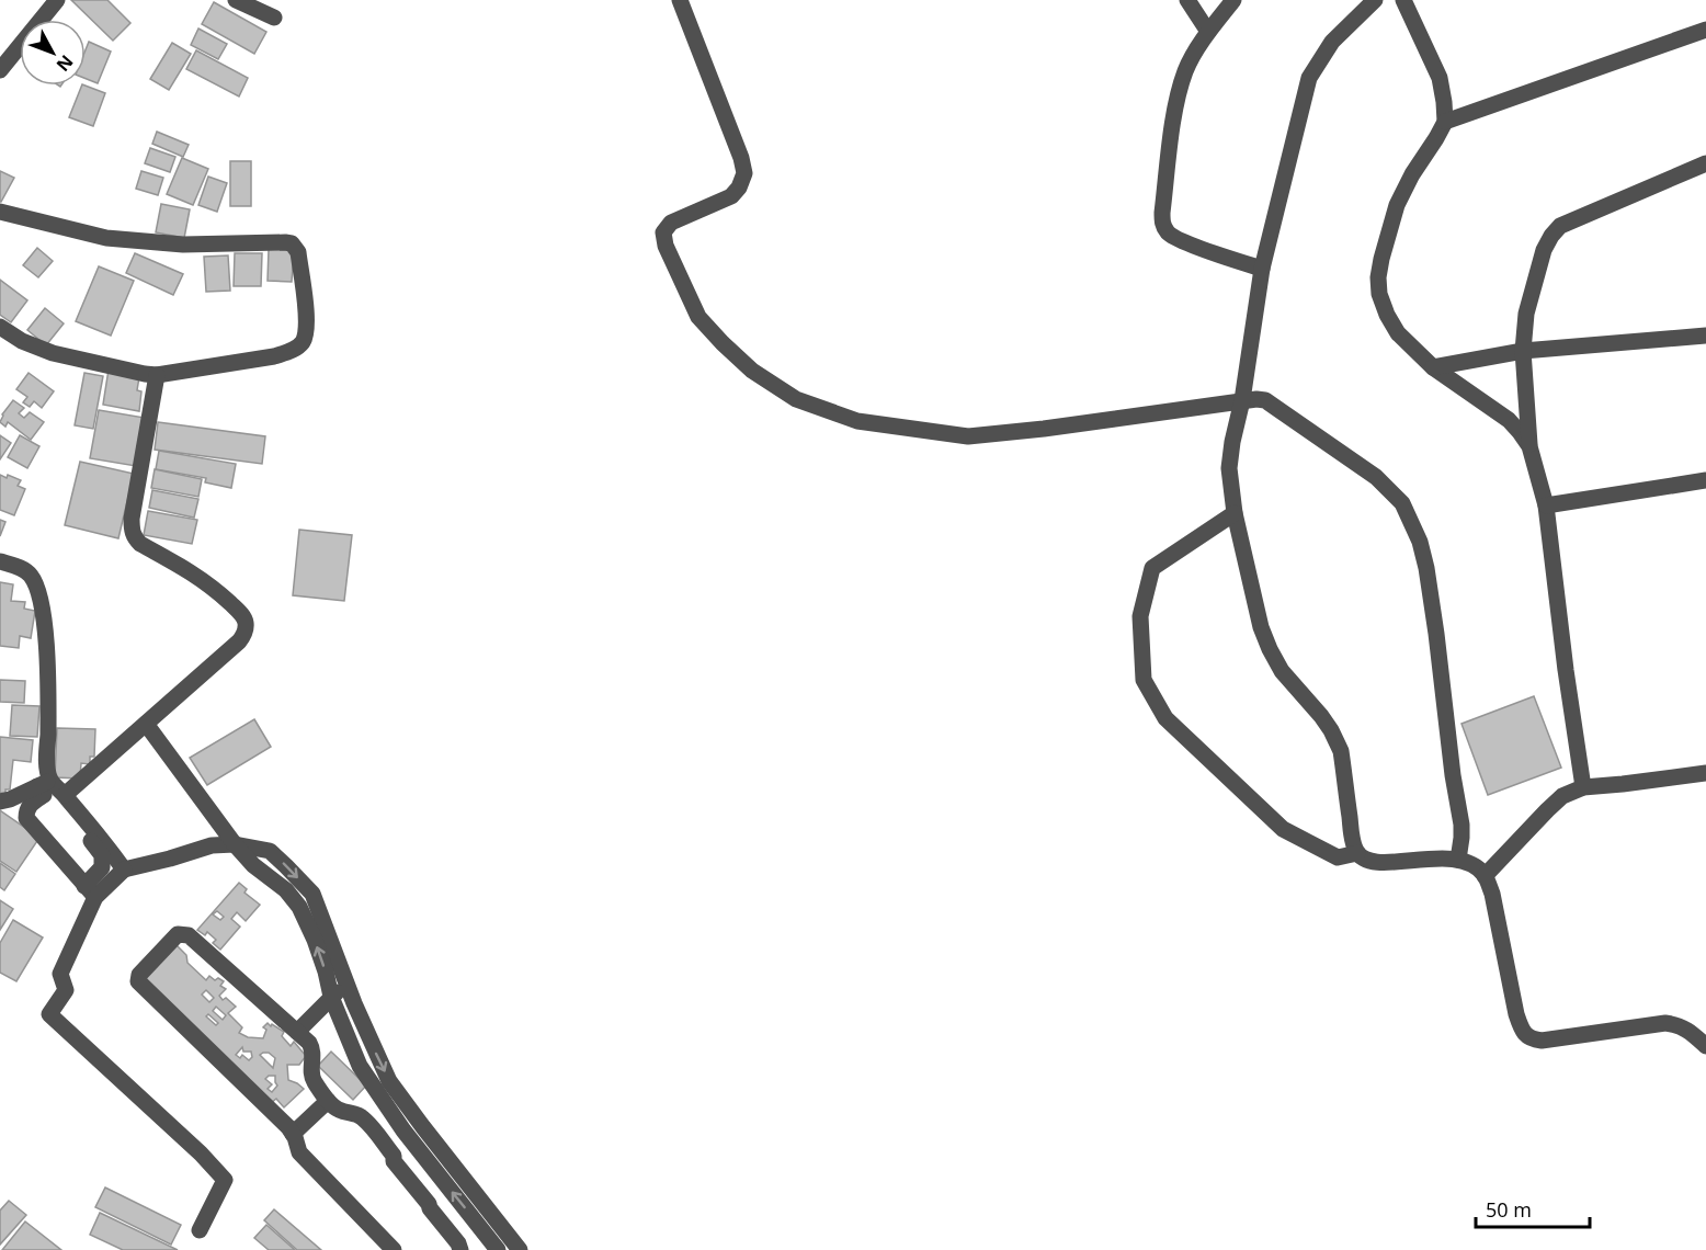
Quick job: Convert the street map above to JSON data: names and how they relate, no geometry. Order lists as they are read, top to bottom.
{
  "scale_bar": "50 m",
  "north": "bottom right"
}
